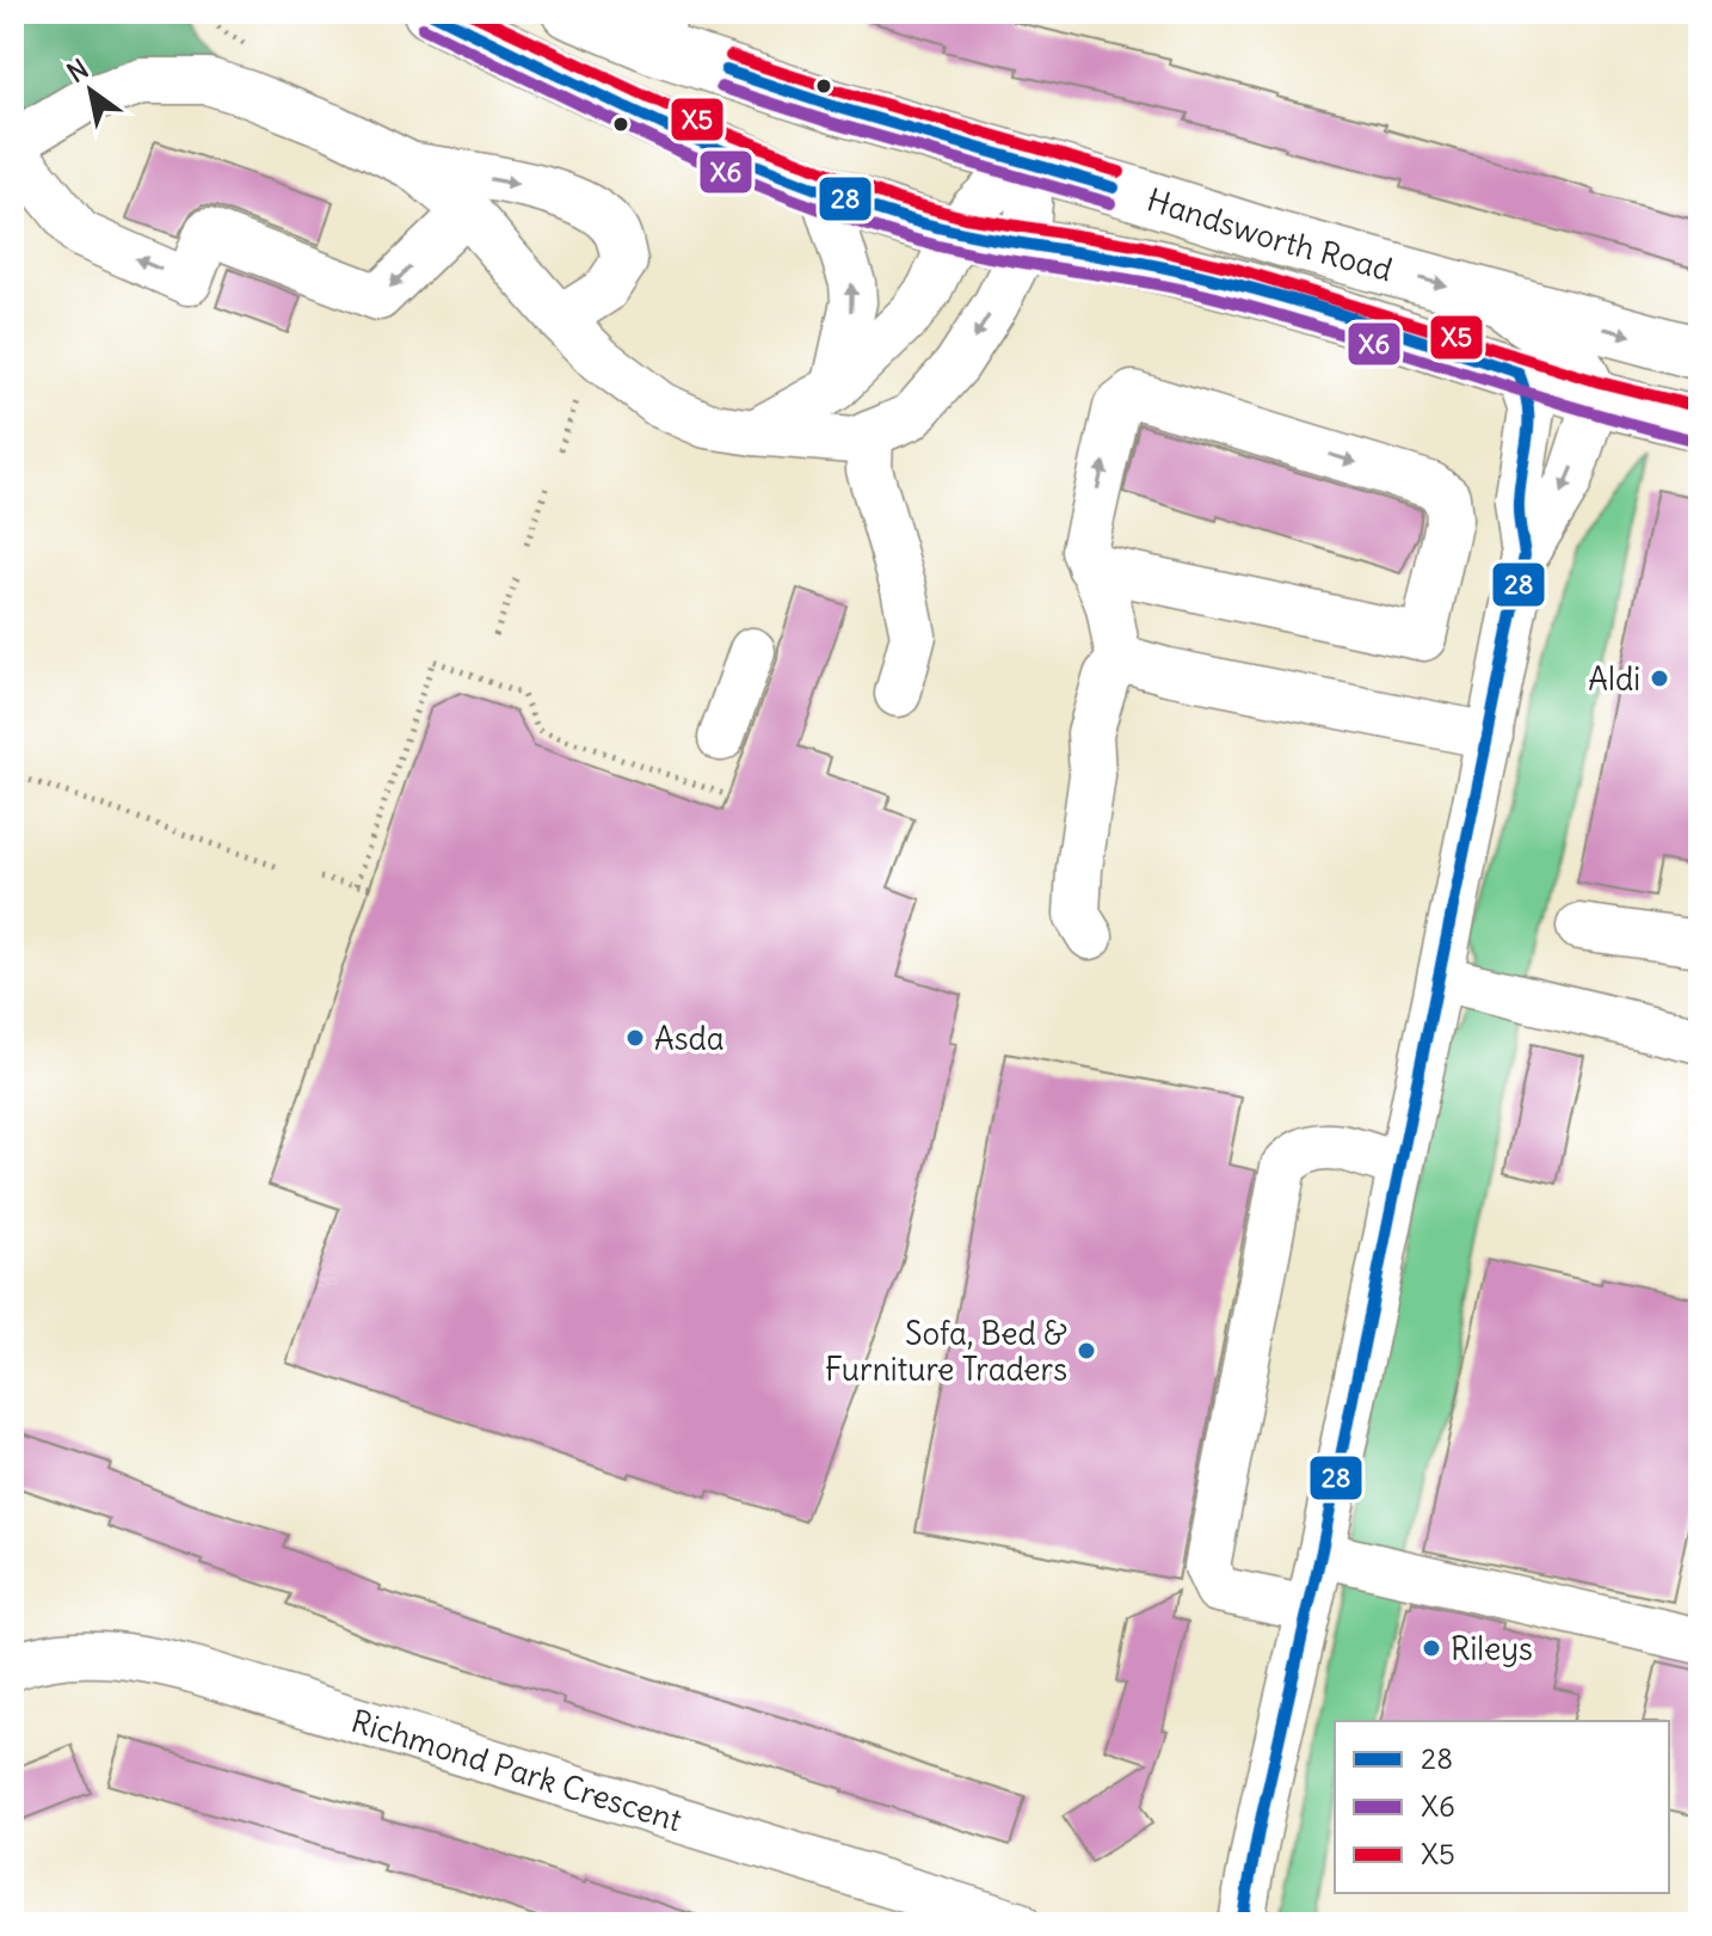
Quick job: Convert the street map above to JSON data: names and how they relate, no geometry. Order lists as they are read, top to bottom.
{
  "streets": {
    "main road": ["Handsworth Road"],
    "street": ["Richmond Park Crescent"]
  },
  "places": [
    "Aldi",
    "Asda",
    "Sofa, Bed & Furniture Traders",
    "Rileys"
  ],
  "lines": ["transit line 28", "transit line X5", "transit line X6"],
  "legend": ["28", "X6", "X5"],
  "north": "top left"
}
